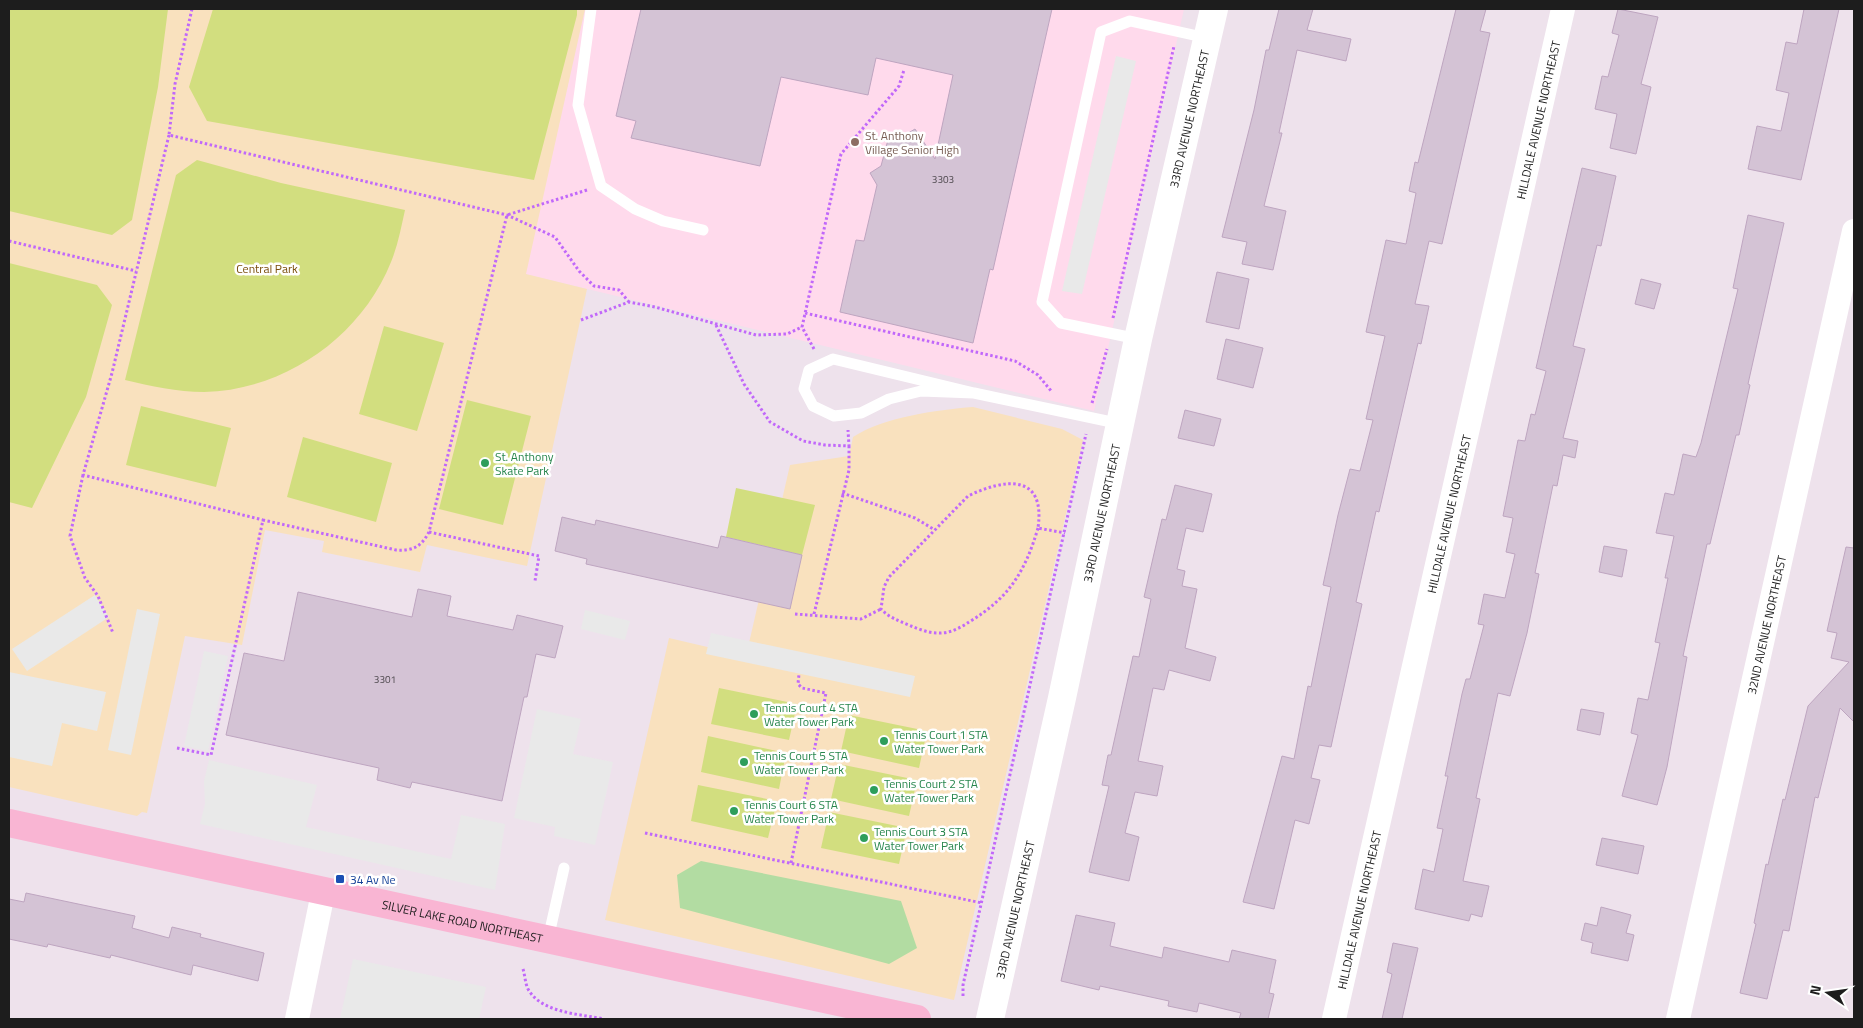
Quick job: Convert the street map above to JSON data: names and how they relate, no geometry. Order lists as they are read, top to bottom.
{
  "streets": {
    "main road": ["SILVER LAKE ROAD NORTHEAST"],
    "street": ["33RD AVENUE NORTHEAST", "HILLDALE AVENUE NORTHEAST", "32ND AVENUE NORTHEAST"]
  },
  "parks": ["Central Park"],
  "places": {
    "other": [
      "St. Anthony Village Senior High",
      "St. Anthony Skate Park",
      "Tennis Court 4 STA Water Tower Park",
      "Tennis Court 1 STA Water Tower Park",
      "Tennis Court 5 STA Water Tower Park",
      "Tennis Court 2 STA Water Tower Park",
      "Tennis Court 6 STA Water Tower Park",
      "Tennis Court 3 STA Water Tower Park"
    ],
    "transit": ["34 Av Ne"]
  },
  "house_numbers": ["3303", "3301"],
  "north": "left"
}
